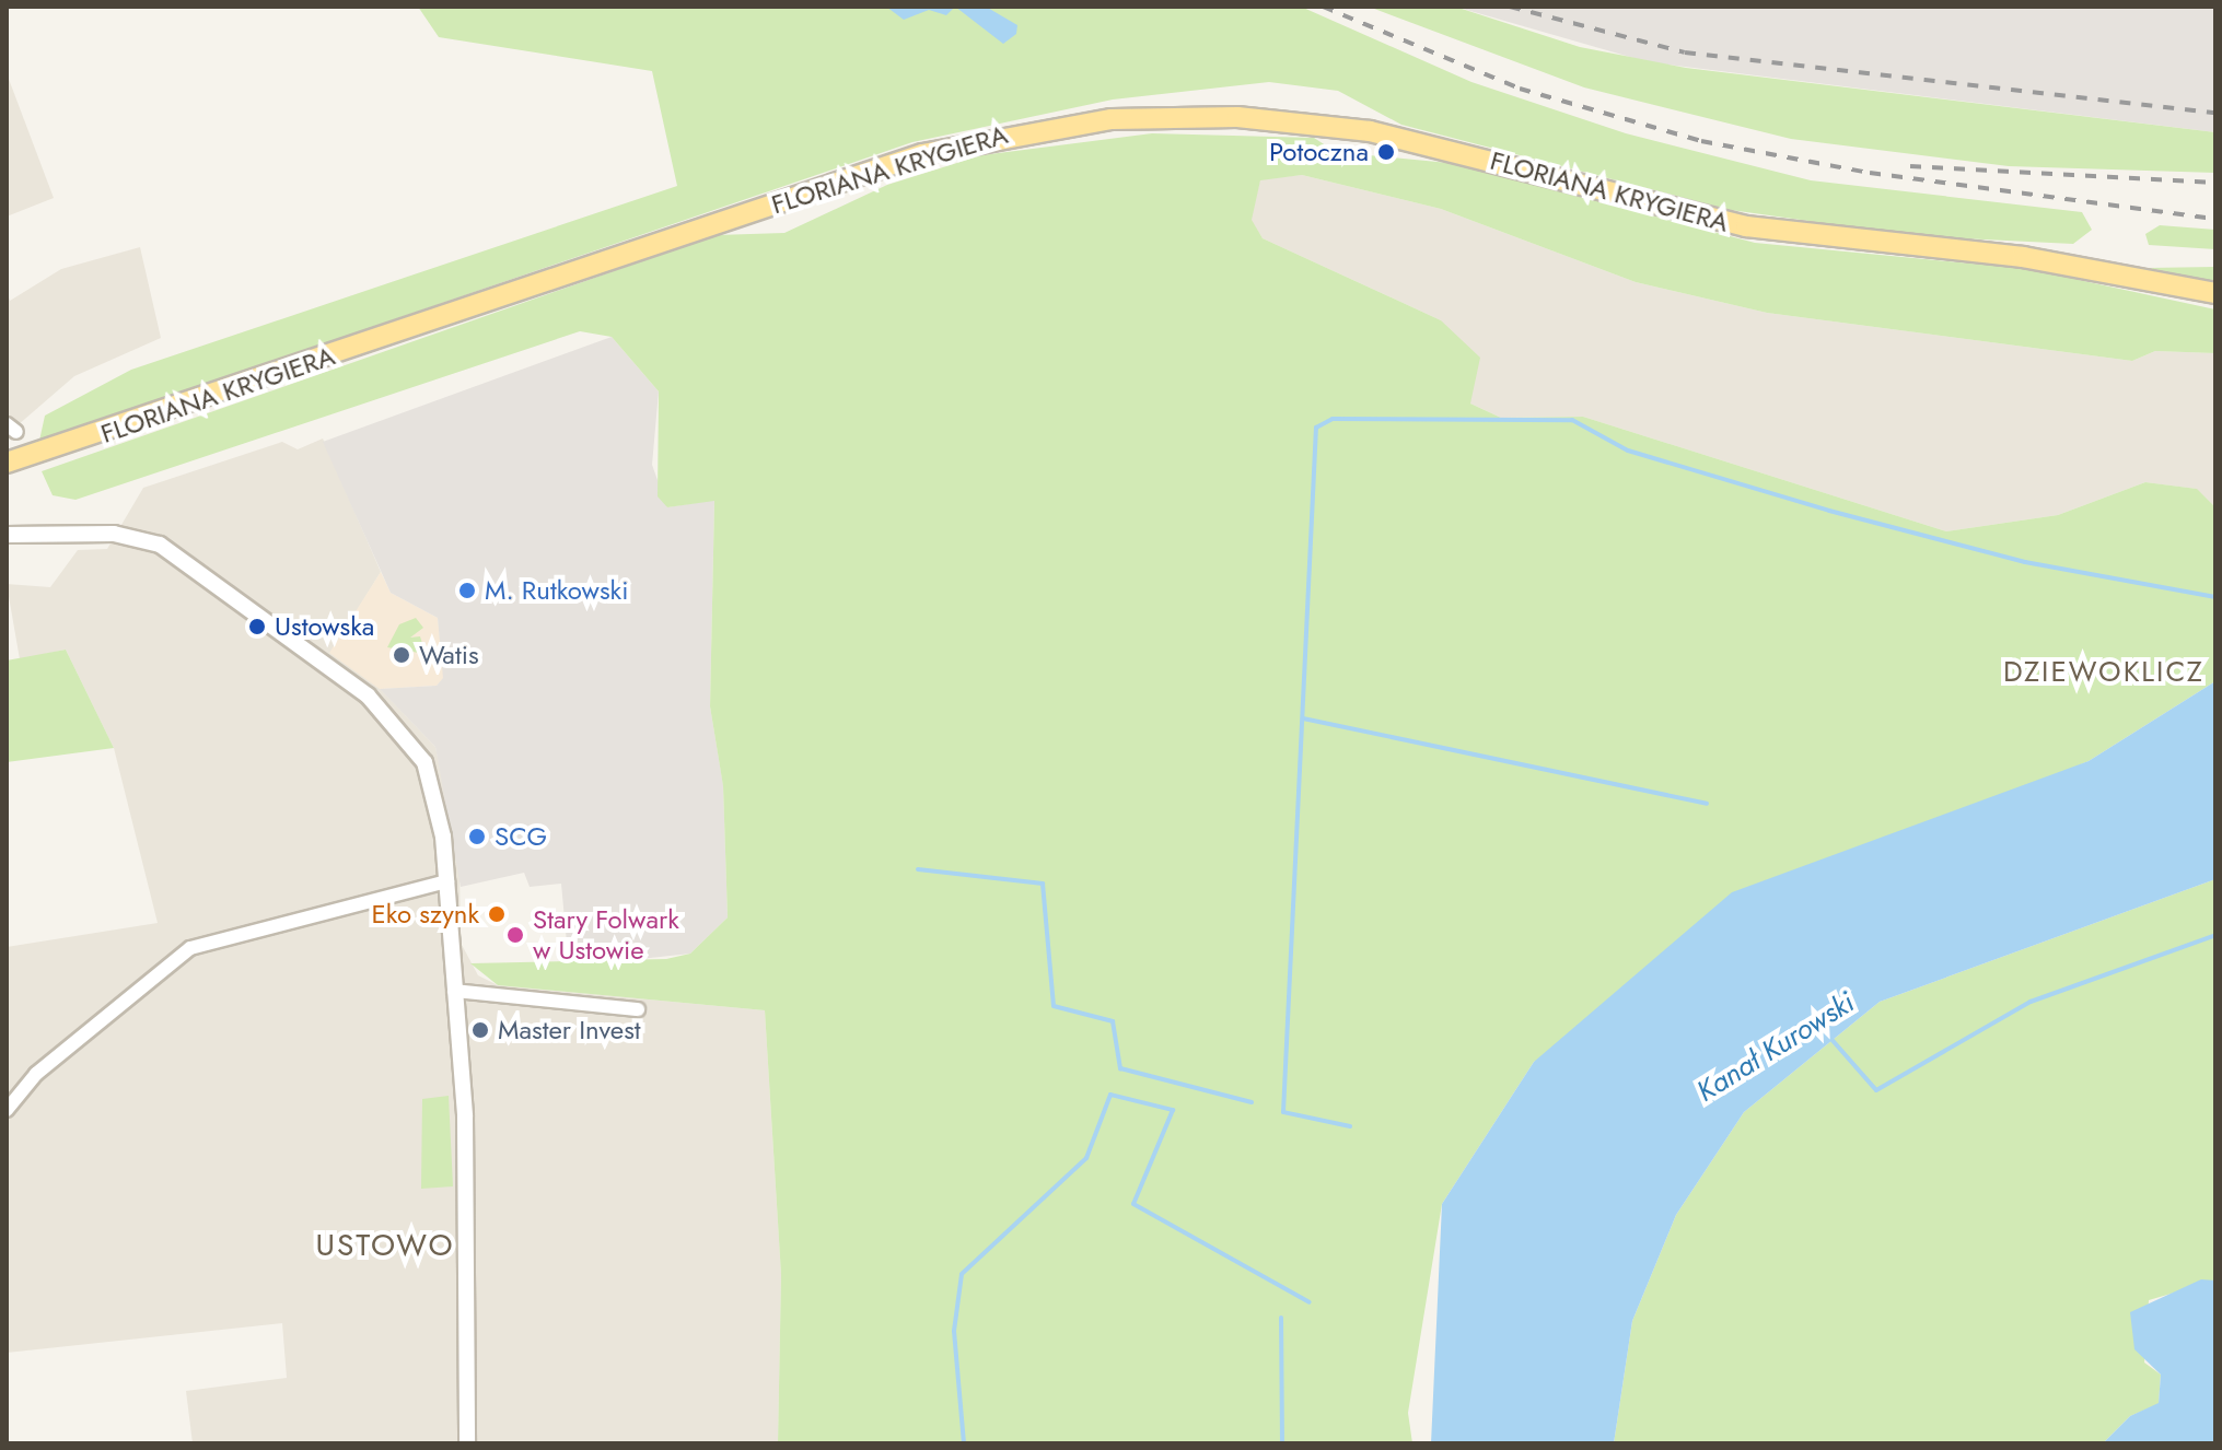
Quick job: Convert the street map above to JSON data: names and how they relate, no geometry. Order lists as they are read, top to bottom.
{
  "streets": {
    "main road": ["FLORIANA KRYGIERA"]
  },
  "districts": ["DZIEWOKLICZ", "USTOWO"],
  "water": ["Kanał Kurowski"],
  "places": [
    "Potoczna",
    "M. Rutkowski",
    "Ustowska",
    "Watis",
    "SCG",
    "Eko szynk",
    "Stary Folwark w Ustowie",
    "Master Invest"
  ]
}
